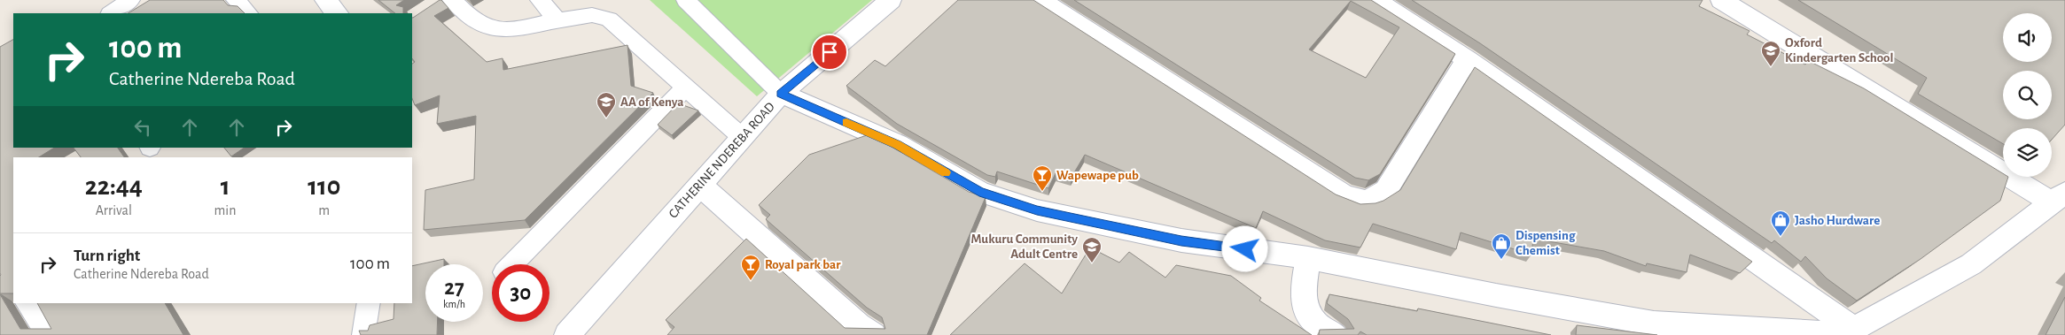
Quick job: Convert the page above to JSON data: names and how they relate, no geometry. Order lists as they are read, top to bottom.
{
  "streets": {
    "street": ["CATHERINE NDEREBA ROAD"]
  },
  "places": {
    "school or university": ["Oxford Kindergarten School", "AA of Kenya", "Mukuru Community Adult Centre"],
    "bar": ["Wapewape pub", "Royal park bar"],
    "shop": ["Jasho Hurdware", "Dispensing Chemist"]
  },
  "page": {
    "turn": ["100 m", "Catherine Ndereba Road"],
    "eta": [
      "22:44",
      "Arrival",
      "1",
      "min",
      "110",
      "m"
    ],
    "list": [
      {
        "name": "Turn right",
        "note": "Catherine Ndereba Road",
        "value": "100 m"
      }
    ],
    "speed": "27 km/h",
    "limit": "30"
  }
}
